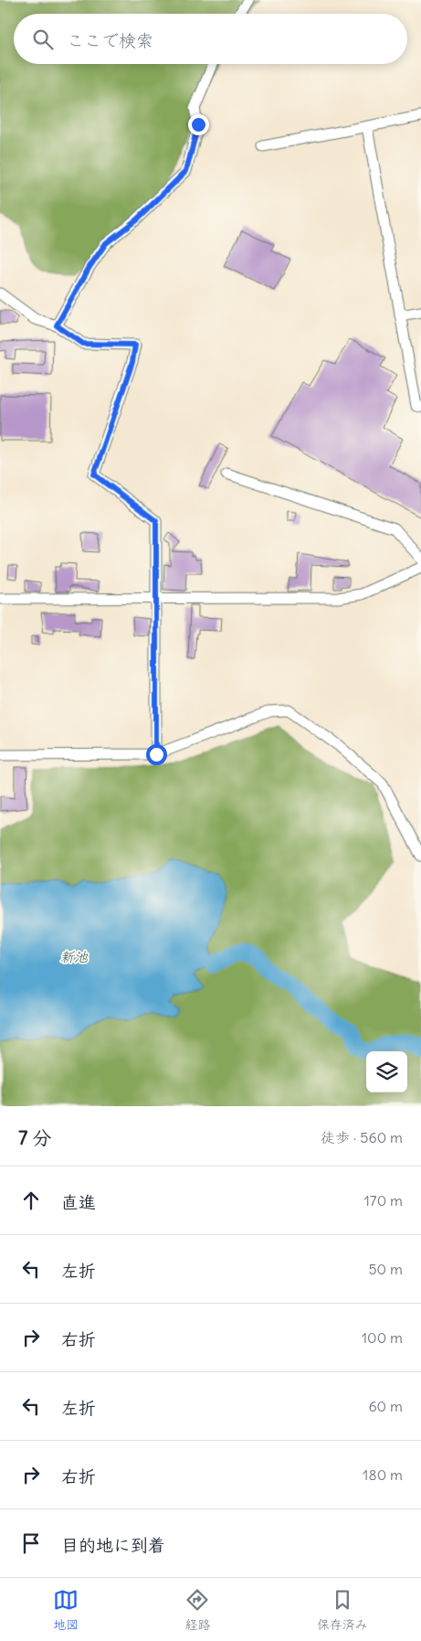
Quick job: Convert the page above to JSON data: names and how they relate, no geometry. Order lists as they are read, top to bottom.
{
  "water": ["新池"],
  "page": {
    "search": "ここで検索",
    "heading": ["7 分", "徒歩 · 560 m"],
    "list": [
      ["直進", "170 m"],
      ["左折", "50 m"],
      ["右折", "100 m"],
      ["左折", "60 m"],
      ["右折", "180 m"],
      "目的地に到着"
    ],
    "nav": ["地図", "経路", "保存済み"]
  }
}
